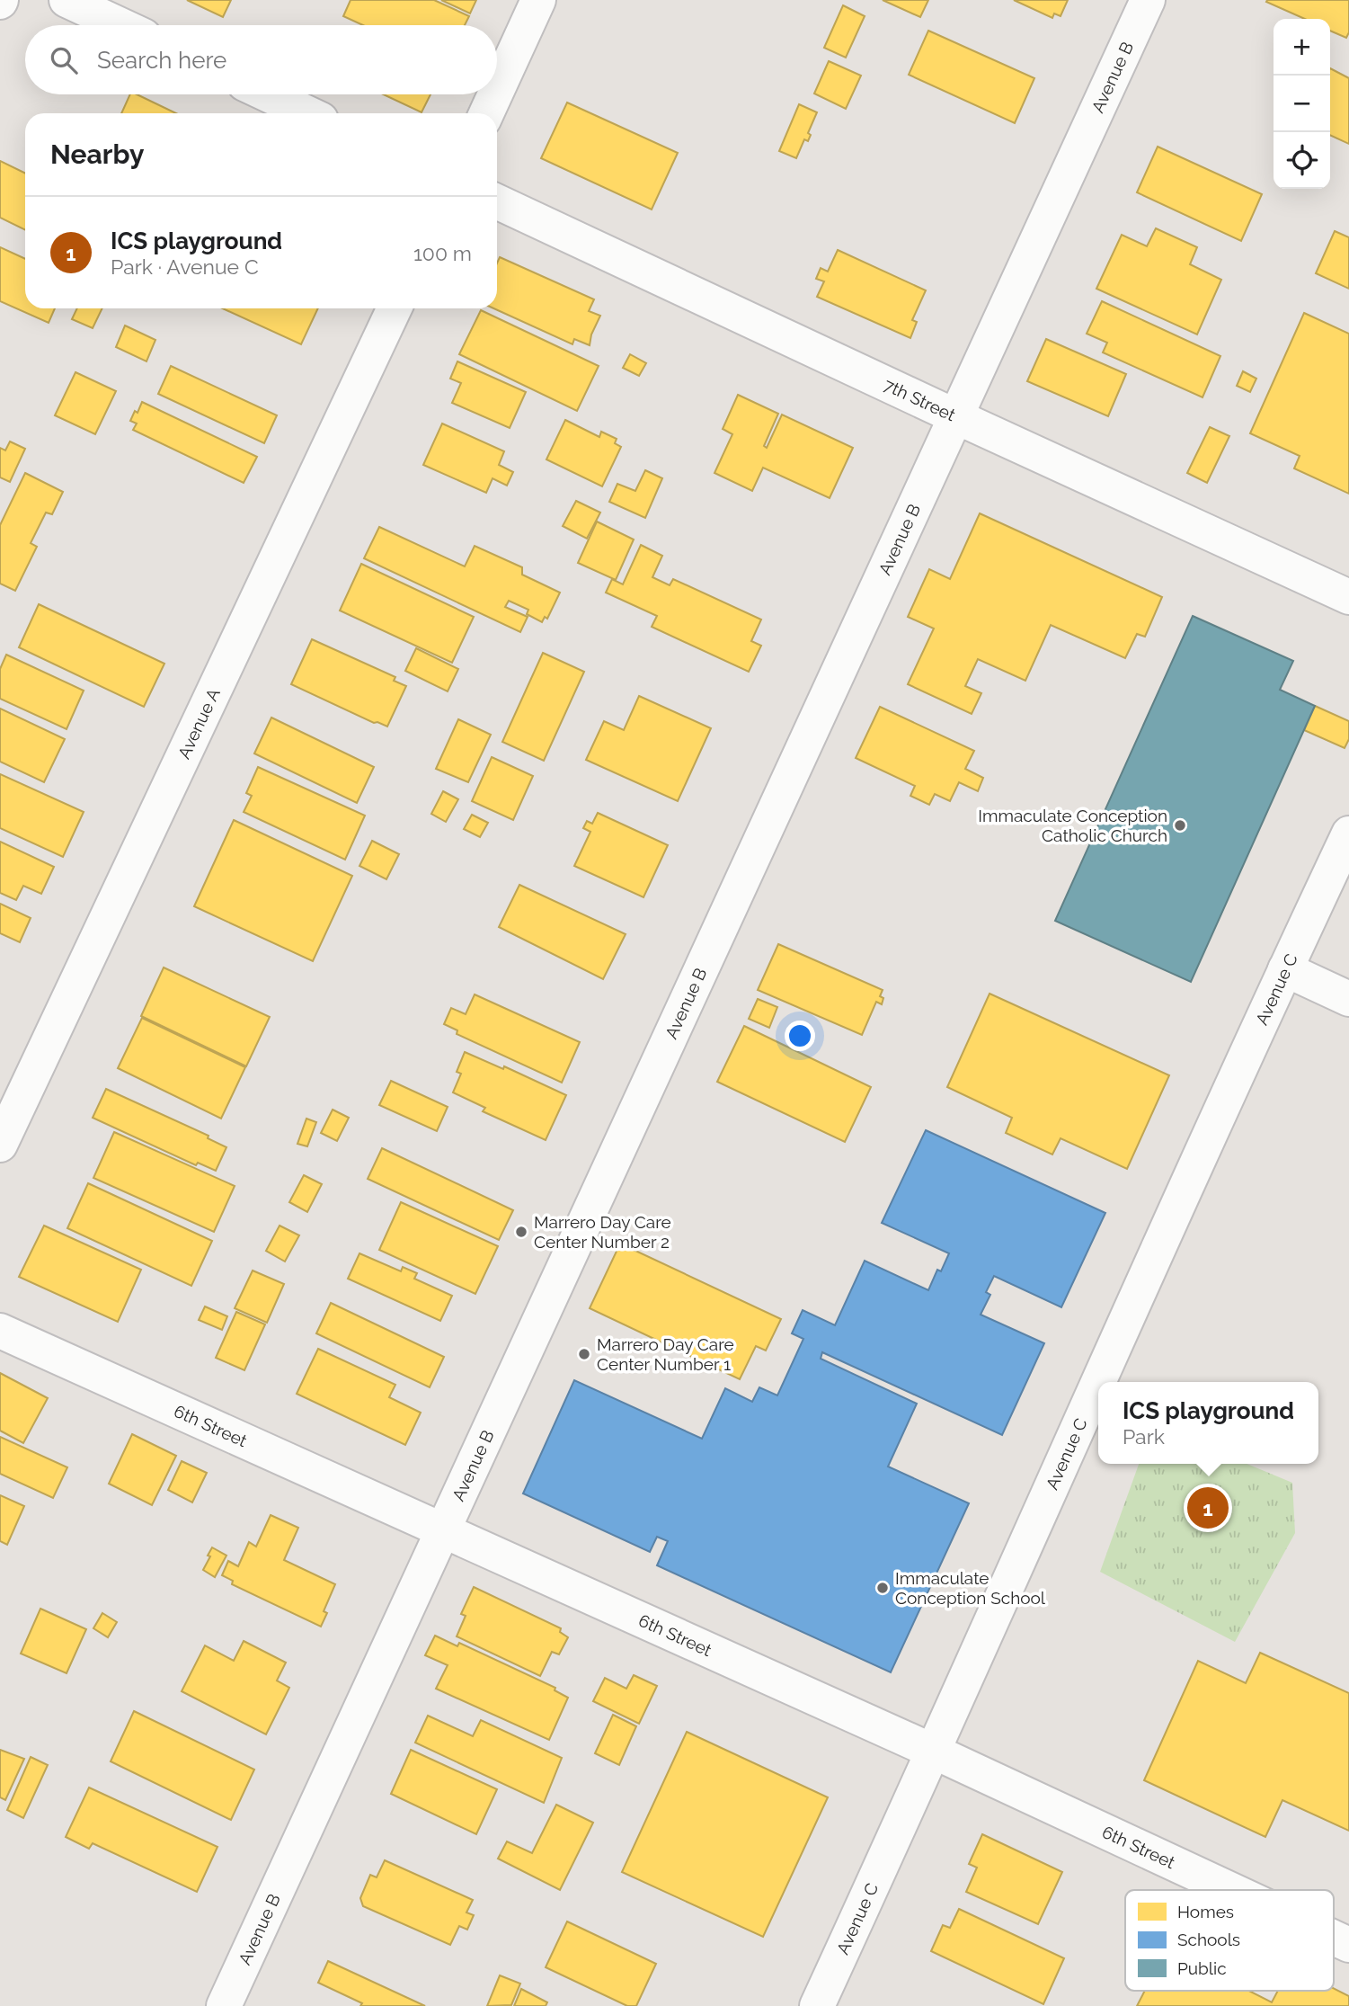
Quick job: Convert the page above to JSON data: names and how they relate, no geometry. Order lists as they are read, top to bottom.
{
  "streets": {
    "street": [
      "Avenue B",
      "7th Street",
      "Avenue A",
      "Avenue C",
      "6th Street"
    ]
  },
  "crossings": [
    ["Avenue B", "7th Street"],
    ["Avenue B", "6th Street"],
    ["Avenue C", "6th Street"]
  ],
  "places": [
    "Immaculate Conception Catholic Church",
    "Marrero Day Care Center Number 2",
    "Marrero Day Care Center Number 1",
    "Immaculate Conception School"
  ],
  "legend": ["Homes", "Schools", "Public"],
  "page": {
    "map_buttons": ["+", "−"],
    "search": "Search here",
    "heading": "Nearby",
    "list": [
      {
        "mark": "1",
        "name": "ICS playground",
        "note": "Park · Avenue C",
        "value": "100 m"
      }
    ],
    "popup": ["ICS playground", "Park"],
    "pins": "1"
  }
}
